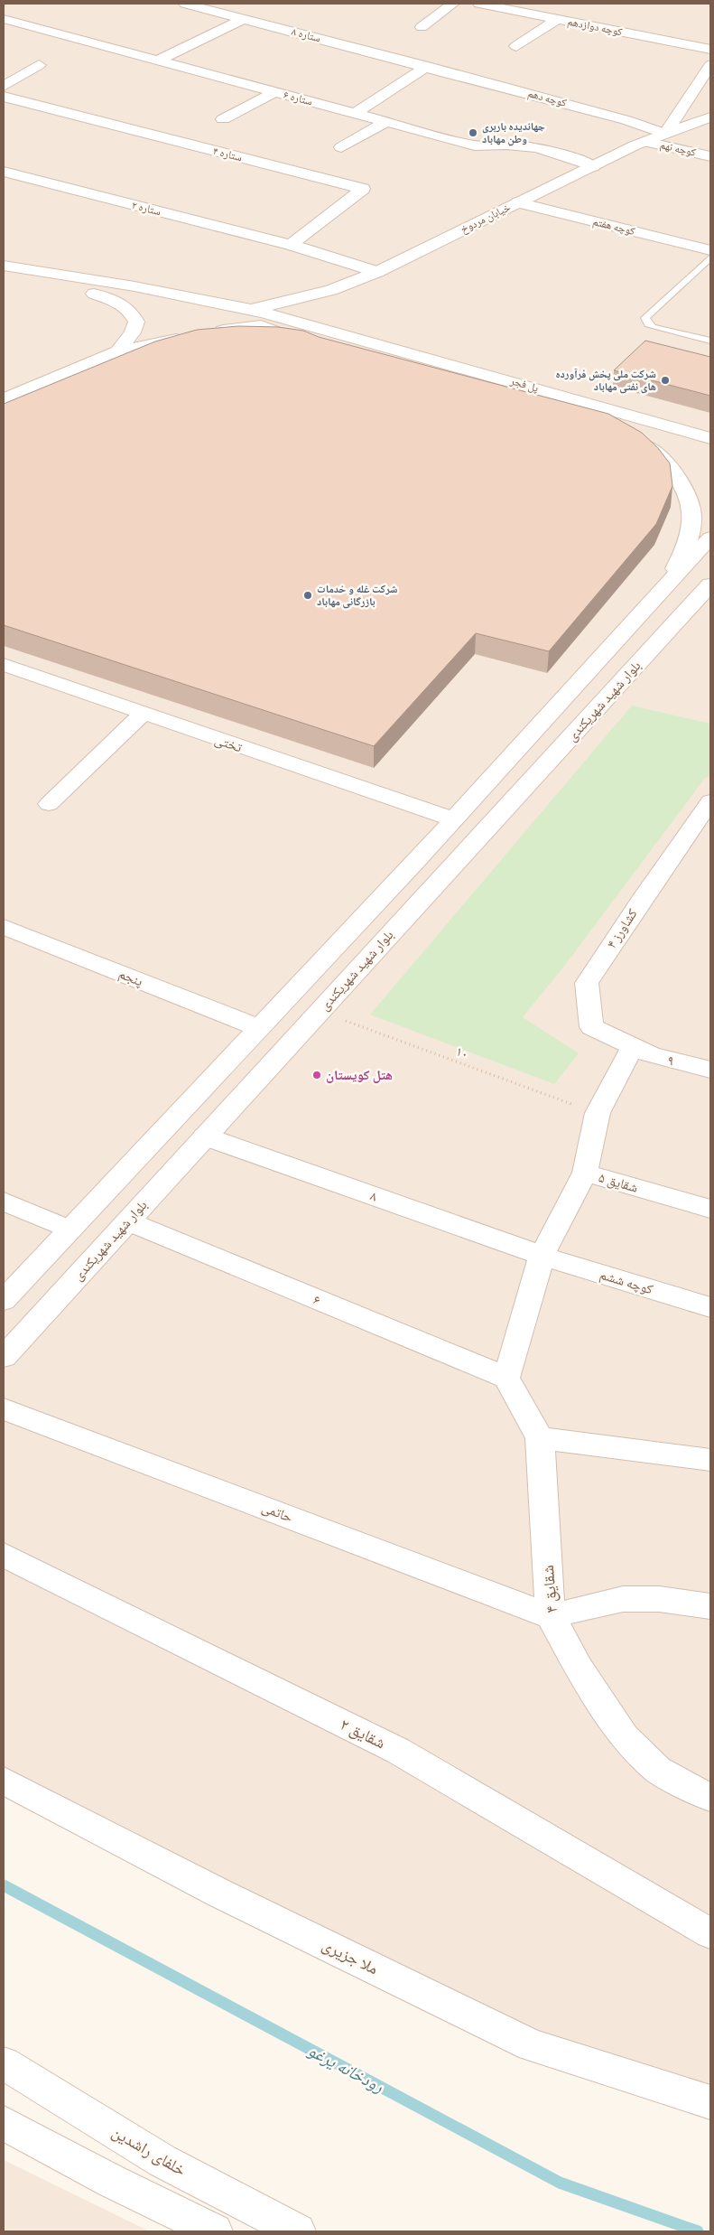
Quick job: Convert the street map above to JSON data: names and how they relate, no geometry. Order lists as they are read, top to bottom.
{
  "streets": {
    "street": [
      "کوچه دوازدهم",
      "ستاره ۸",
      "ستاره ۶",
      "کوچه دهم",
      "کوچه نهم",
      "ستاره ۴",
      "ستاره ۲",
      "خیابان مردوخ",
      "کوچه هفتم",
      "پل فجر",
      "بلوار شهید شهریکندی",
      "تختی",
      "کشاورز ۴",
      "پنجم",
      "۹",
      "شقایق ۵",
      "۸",
      "کوچه ششم",
      "۶",
      "حاتمی",
      "شقایق ۴",
      "شقایق ۲",
      "ملا جزیری",
      "خلفای راشدین"
    ],
    "path": ["۱۰"]
  },
  "crossings": [
    ["ستاره ۸", "کوچه دهم"],
    ["ستاره ۶", "خیابان مردوخ"],
    ["کوچه دهم", "خیابان مردوخ"],
    ["کوچه نهم", "خیابان مردوخ"],
    ["ستاره ۴", "ستاره ۲"],
    ["ستاره ۲", "خیابان مردوخ"],
    ["خیابان مردوخ", "کوچه هفتم"],
    ["بلوار شهید شهریکندی", "۱۰"],
    ["بلوار شهید شهریکندی", "۸"],
    ["بلوار شهید شهریکندی", "۶"],
    ["کشاورز ۴", "۹"],
    ["کشاورز ۴", "شقایق ۵"],
    ["۱۰", "شقایق ۵"],
    ["۹", "شقایق ۵"],
    ["۸", "کوچه ششم"],
    ["۶", "شقایق ۴"],
    ["حاتمی", "شقایق ۴"]
  ],
  "water": ["رودخانه یرغو"],
  "places": [
    "جهاندیده باربری وطن مهاباد",
    "شرکت ملی پخش فرآورده های نفتی مهاباد",
    "شرکت غله و خدمات بازرگانی مهاباد",
    "هتل کویستان"
  ]
}
